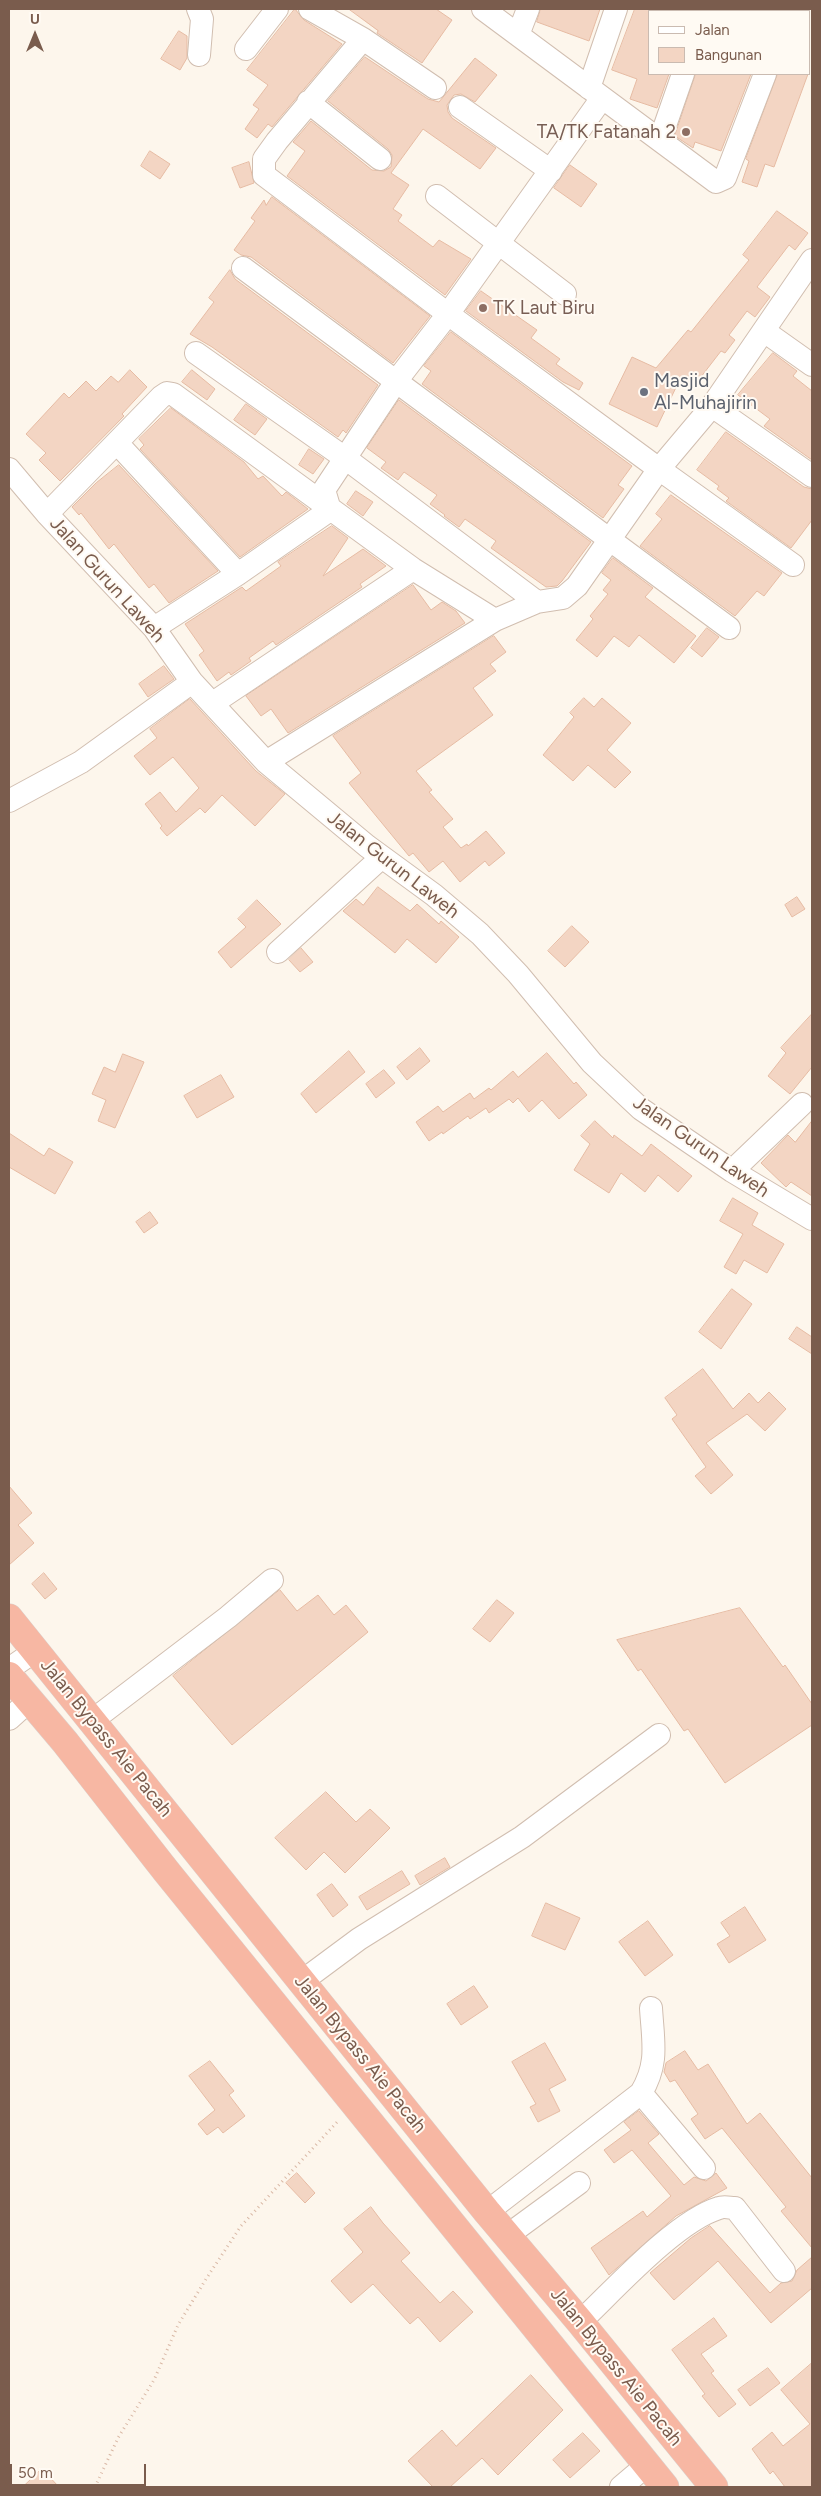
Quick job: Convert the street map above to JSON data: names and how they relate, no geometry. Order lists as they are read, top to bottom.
{
  "streets": {
    "highway": ["Jalan Bypass Aie Pacah"],
    "street": ["Jalan Gurun Laweh"]
  },
  "places": ["TA/TK Fatanah 2", "TK Laut Biru", "Masjid Al-Muhajirin"],
  "legend": ["Jalan", "Bangunan"],
  "scale_bar": "50 m",
  "north": "top"
}
